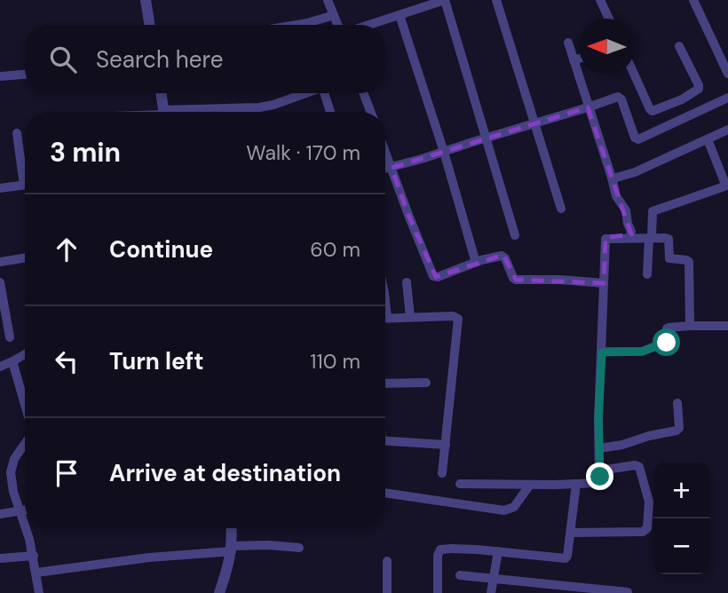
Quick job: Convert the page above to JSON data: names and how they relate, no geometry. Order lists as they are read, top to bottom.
{
  "north": "left",
  "page": {
    "search": "Search here",
    "heading": ["3 min", "Walk · 170 m"],
    "list": [
      ["Continue", "60 m"],
      ["Turn left", "110 m"],
      "Arrive at destination"
    ],
    "map_buttons": ["+", "−"]
  }
}
